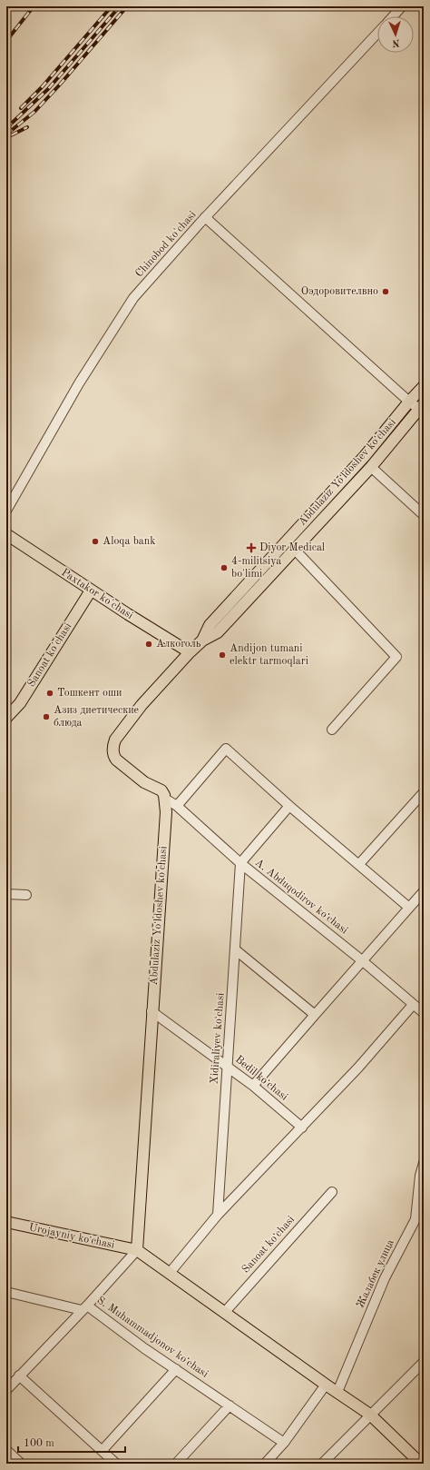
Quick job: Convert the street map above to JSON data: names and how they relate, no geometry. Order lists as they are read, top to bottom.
{
  "streets": {
    "main road": [
      "Abdulaziz Yoʻldoshev koʻchasi",
      "Paxtakor ko'chasi",
      "Sanoat ko'chasi",
      "Urоjayniy koʻchasi"
    ],
    "street": [
      "Chinobod ko'chasi",
      "A. Abduqodirov koʻchasi",
      "Xidiraliyev koʻchasi",
      "Bedil koʻchasi",
      "Sanoat koʻchasi",
      "Жалабек улица",
      "S. Muhammadjonov koʻchasi"
    ]
  },
  "crossings": [
    ["Abdulaziz Yoʻldoshev koʻchasi", "Paxtakor ko'chasi"],
    ["Abdulaziz Yoʻldoshev koʻchasi", "A. Abduqodirov koʻchasi"],
    ["Abdulaziz Yoʻldoshev koʻchasi", "Bedil koʻchasi"],
    ["Abdulaziz Yoʻldoshev koʻchasi", "Urоjayniy koʻchasi"],
    ["Paxtakor ko'chasi", "Sanoat ko'chasi"],
    ["A. Abduqodirov koʻchasi", "Xidiraliyev koʻchasi"],
    ["Xidiraliyev koʻchasi", "Bedil koʻchasi"]
  ],
  "places": {
    "other": [
      "Оэдоровителвно",
      "Aloqa bank",
      "4-militsiya bo'limi",
      "Алкоголь",
      "Andijon tumani elektr tarmoqlari",
      "Тошкент оши",
      "Азиз диетические блюда"
    ],
    "health": ["Diyor Medical"]
  },
  "scale_bar": "100 m",
  "north": "bottom"
}
